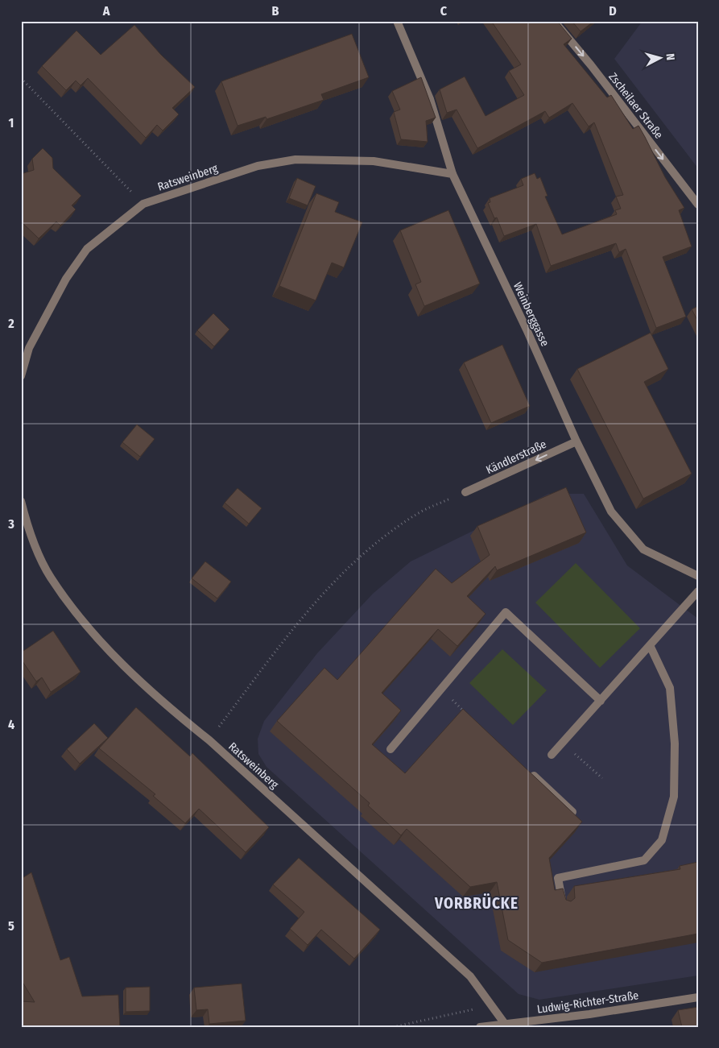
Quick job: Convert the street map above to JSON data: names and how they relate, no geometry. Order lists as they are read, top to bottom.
{
  "streets": {
    "street": [
      "Zscheilaer Straße",
      "Ratsweinberg",
      "Weinberggasse",
      "Kändlerstraße",
      "Ludwig-Richter-Straße"
    ]
  },
  "crossings": [
    ["Ratsweinberg", "Weinberggasse"],
    ["Ratsweinberg", "Ludwig-Richter-Straße"],
    ["Weinberggasse", "Kändlerstraße"]
  ],
  "one_way": ["Zscheilaer Straße", "Kändlerstraße"],
  "districts": ["VORBRÜCKE"],
  "north": "right",
  "grid": {
    "columns": [
      "A",
      "B",
      "C",
      "D"
    ],
    "rows": [
      "1",
      "2",
      "3",
      "4",
      "5"
    ]
  }
}
